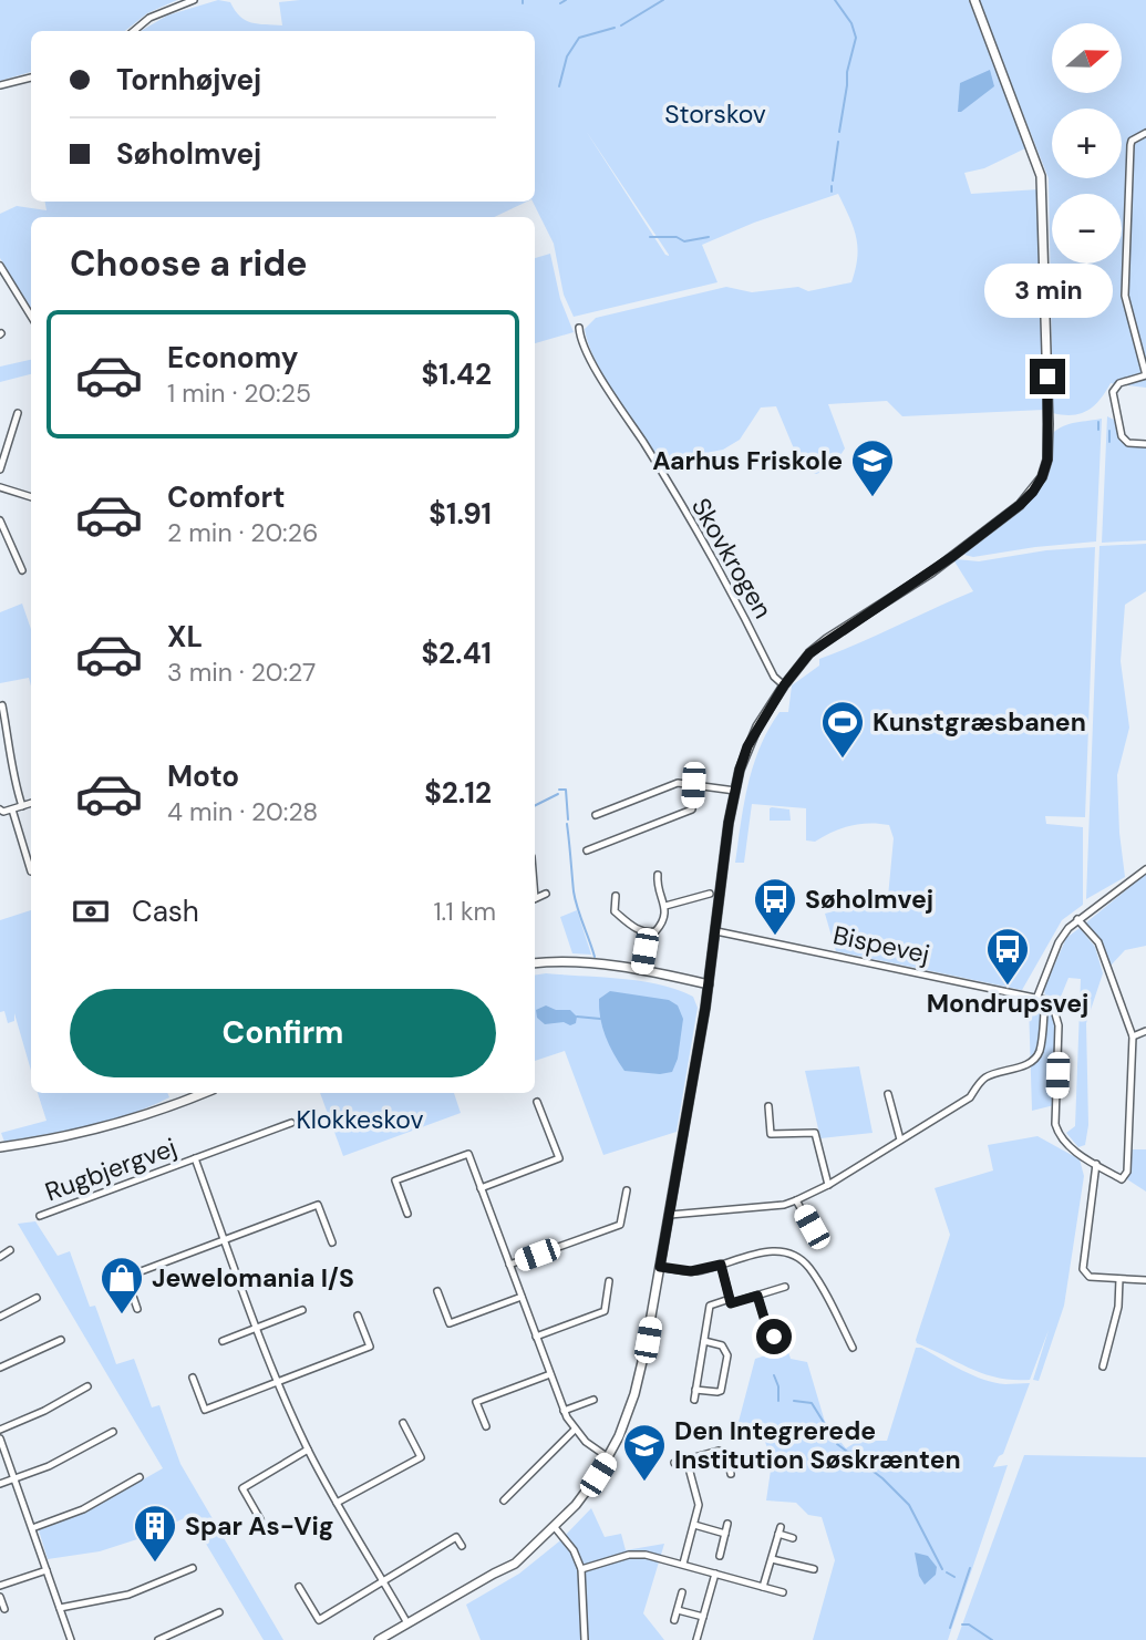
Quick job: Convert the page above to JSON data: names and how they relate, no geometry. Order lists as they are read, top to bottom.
{
  "streets": {
    "street": ["Skovkrogen", "Bispevej", "Rugbjergvej"]
  },
  "parks": ["Storskov", "Klokkeskov"],
  "places": {
    "school or university": ["Aarhus Friskole", "Den Integrerede Institution Søskrænten"],
    "sports": ["Kunstgræsbanen"],
    "bus stop": ["Søholmvej", "Mondrupsvej"],
    "shop": ["Jewelomania I/S"],
    "building": ["Spar As-Vig"]
  },
  "north": "right",
  "page": {
    "map_buttons": ["+", "−"],
    "banner": ["Tornhøjvej", "Søholmvej"],
    "heading": "Choose a ride",
    "bubble": "3 min",
    "list": [
      {
        "name": "Economy",
        "note": "1 min · 20:25",
        "value": "$1.42"
      },
      {
        "name": "Comfort",
        "note": "2 min · 20:26",
        "value": "$1.91"
      },
      {
        "name": "XL",
        "note": "3 min · 20:27",
        "value": "$2.41"
      },
      {
        "name": "Moto",
        "note": "4 min · 20:28",
        "value": "$2.12"
      }
    ],
    "pay": ["Cash", "1.1 km"],
    "buttons": "Confirm"
  }
}
